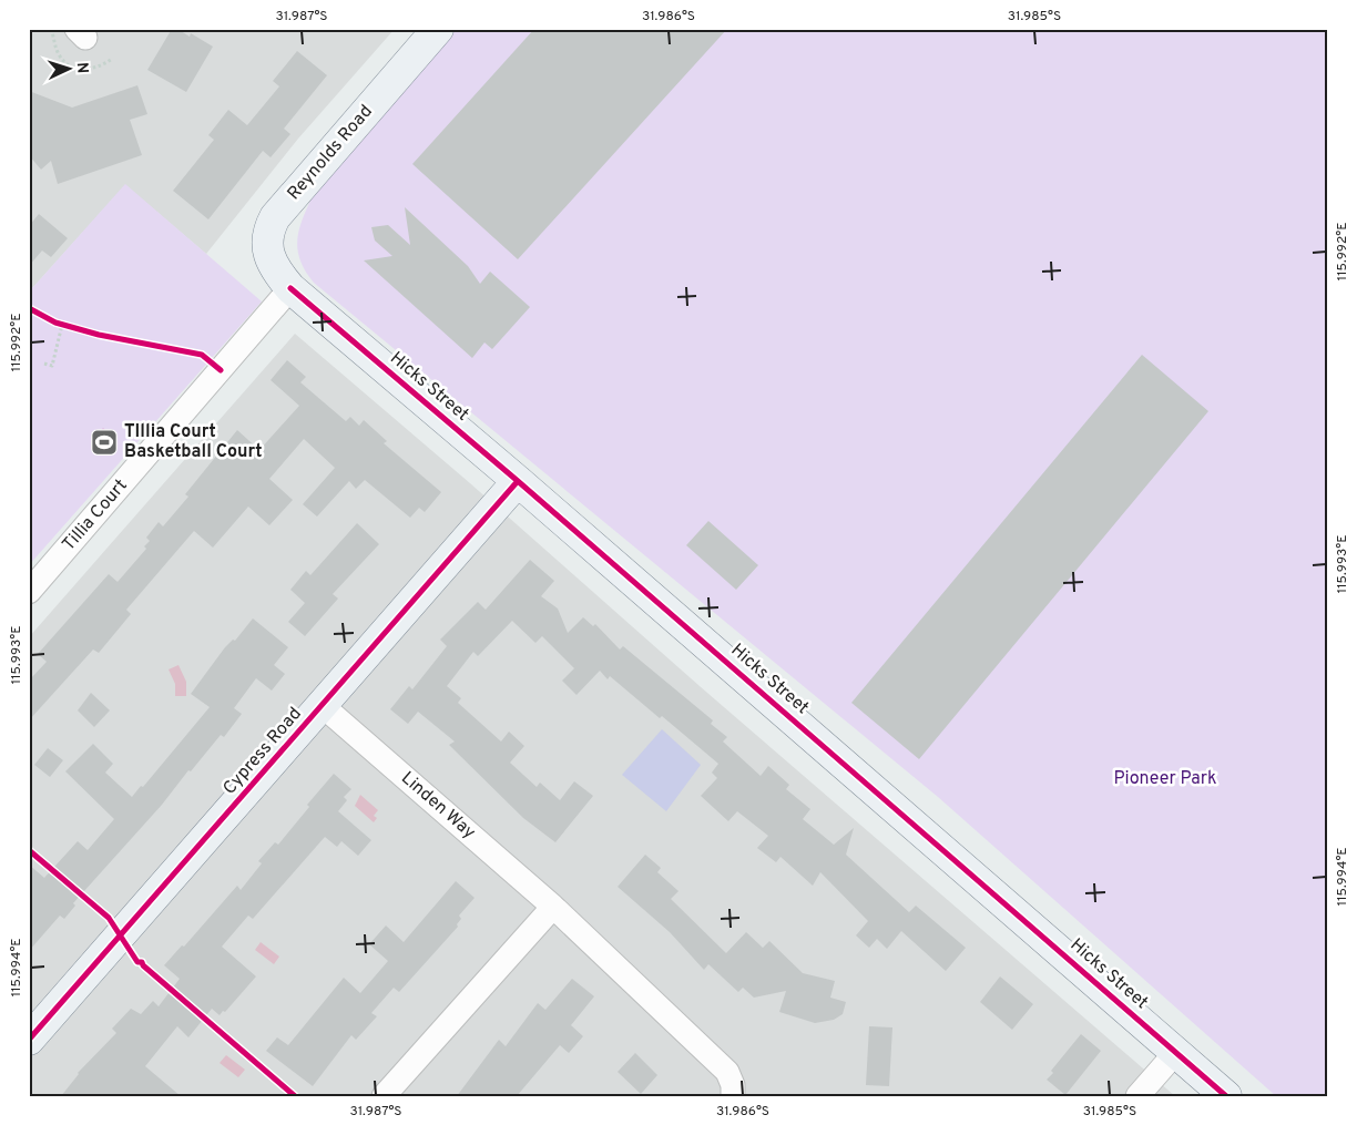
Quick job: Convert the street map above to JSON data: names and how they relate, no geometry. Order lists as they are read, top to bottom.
{
  "streets": {
    "street": [
      "Reynolds Road",
      "Hicks Street",
      "Tillia Court",
      "Cypress Road",
      "Linden Way"
    ]
  },
  "crossings": [
    ["Reynolds Road", "Hicks Street"],
    ["Reynolds Road", "Tillia Court"],
    ["Hicks Street", "Tillia Court"],
    ["Hicks Street", "Cypress Road"],
    ["Cypress Road", "Linden Way"]
  ],
  "parks": ["Pioneer Park"],
  "places": {
    "sports": ["TIllia Court Basketball Court"]
  },
  "north": "right",
  "coordinates": [
    "31.987°S",
    "31.986°S",
    "31.985°S",
    "115.992°E",
    "115.993°E",
    "115.994°E"
  ]
}
